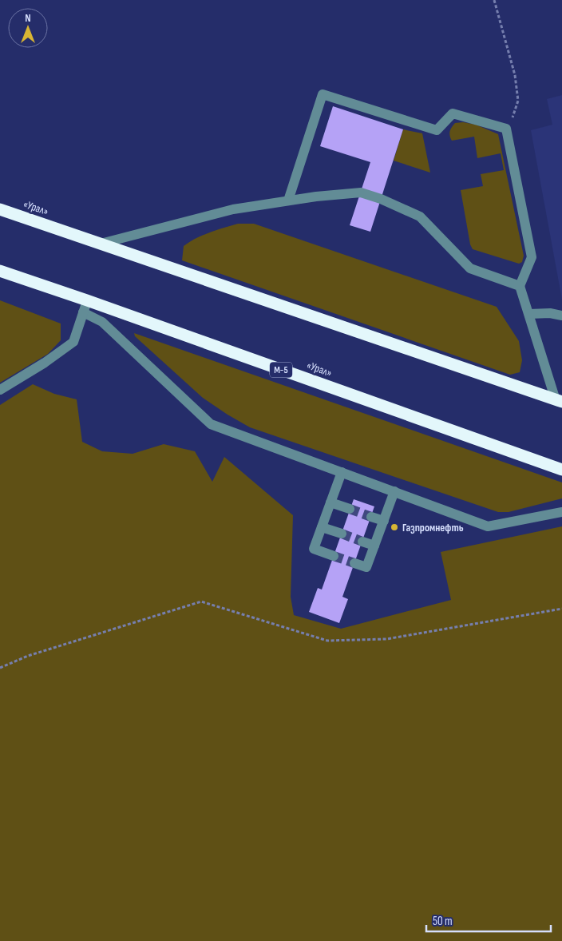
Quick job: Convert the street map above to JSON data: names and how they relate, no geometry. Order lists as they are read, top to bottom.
{
  "streets": {
    "highway": ["«Урал»", "М-5"]
  },
  "places": ["Газпромнефть"],
  "scale_bar": "50 m",
  "north": "top"
}
